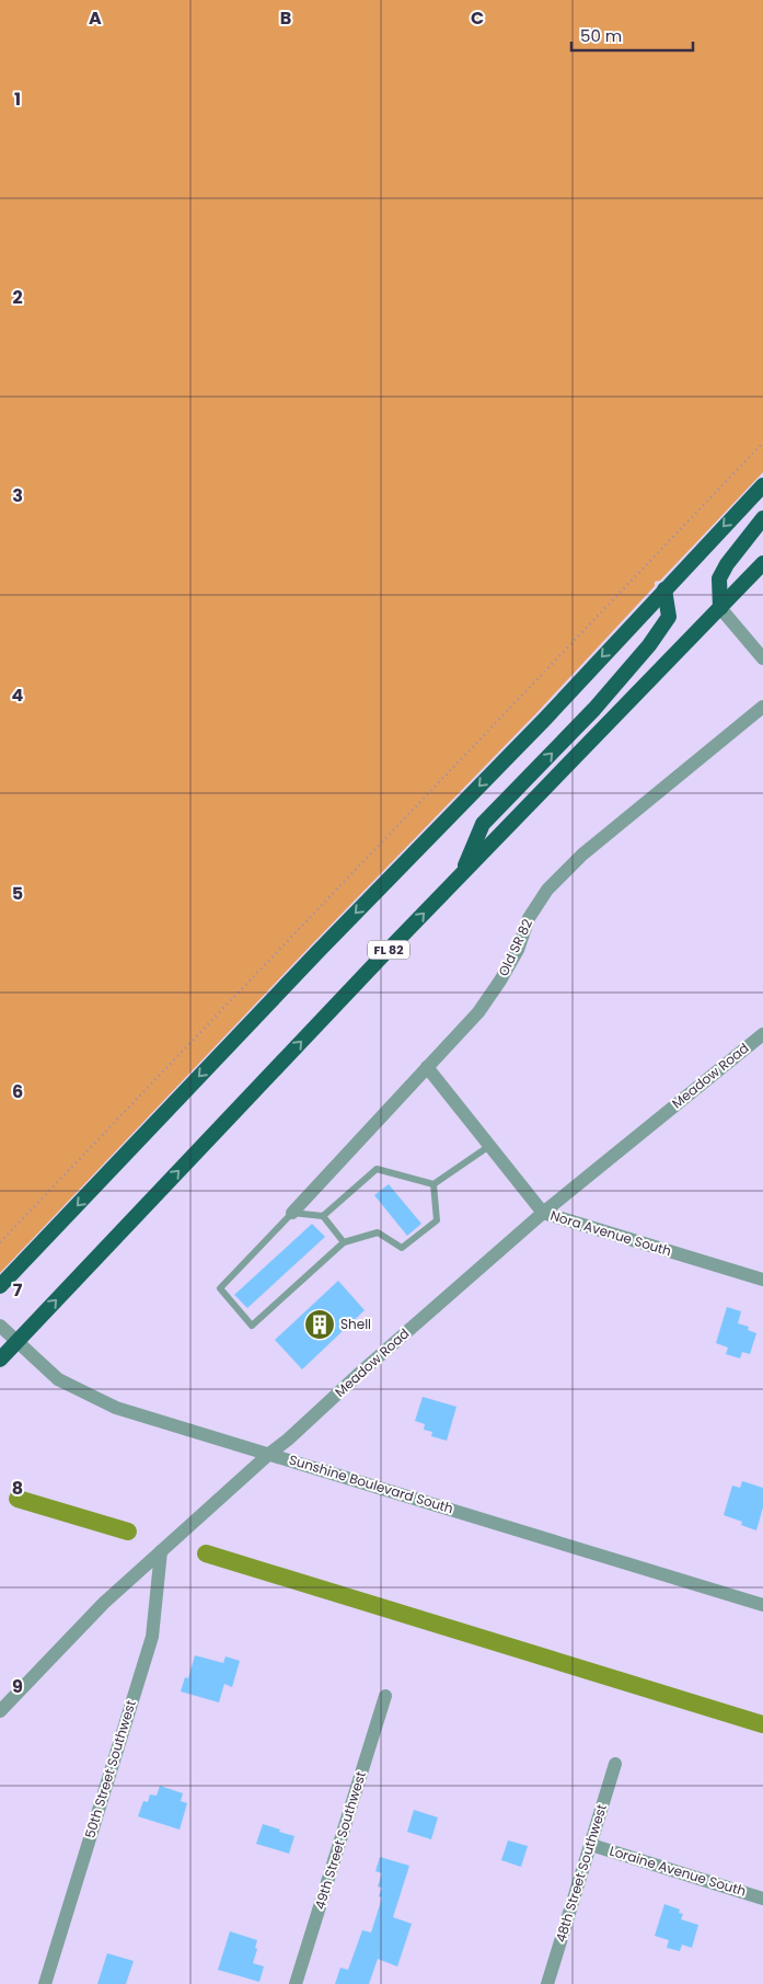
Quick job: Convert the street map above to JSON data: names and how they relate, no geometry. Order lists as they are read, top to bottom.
{
  "streets": {
    "highway": ["FL 82"],
    "street": [
      "Old SR 82",
      "Meadow Road",
      "Nora Avenue South",
      "Sunshine Boulevard South",
      "50th Street Southwest",
      "49th Street Southwest",
      "Loraine Avenue South",
      "48th Street Southwest"
    ]
  },
  "crossings": [
    ["Old SR 82", "Nora Avenue South"],
    ["FL 82", "Sunshine Boulevard South"],
    ["Meadow Road", "Nora Avenue South"],
    ["Meadow Road", "Sunshine Boulevard South"],
    ["Meadow Road", "50th Street Southwest"],
    ["Loraine Avenue South", "48th Street Southwest"]
  ],
  "places": {
    "building": ["Shell"]
  },
  "scale_bar": "50 m",
  "grid": {
    "columns": ["A", "B", "C"],
    "rows": [
      "1",
      "2",
      "3",
      "4",
      "5",
      "6",
      "7",
      "8",
      "9"
    ]
  }
}
